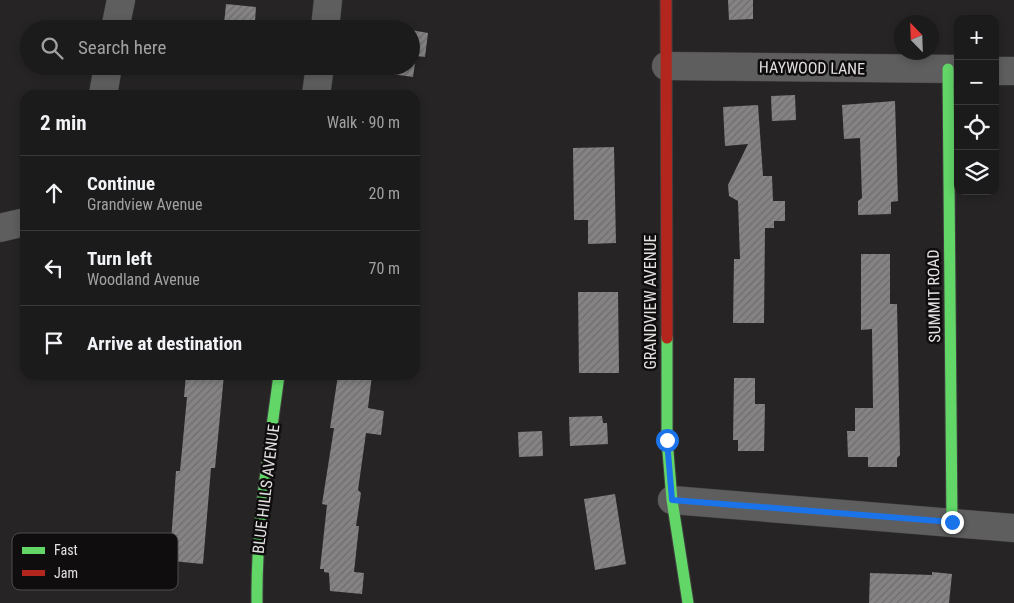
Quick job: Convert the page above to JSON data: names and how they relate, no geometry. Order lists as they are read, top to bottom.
{
  "streets": {
    "street": [
      "HAYWOOD LANE",
      "SUMMIT ROAD",
      "GRANDVIEW AVENUE",
      "BLUE HILLS AVENUE"
    ]
  },
  "crossings": [
    ["HAYWOOD LANE", "SUMMIT ROAD"],
    ["HAYWOOD LANE", "GRANDVIEW AVENUE"]
  ],
  "legend": ["Fast", "Jam"],
  "north": "top left",
  "page": {
    "map_buttons": ["+", "−"],
    "search": "Search here",
    "heading": ["2 min", "Walk · 90 m"],
    "list": [
      ["Continue", "Grandview Avenue", "20 m"],
      ["Turn left", "Woodland Avenue", "70 m"],
      "Arrive at destination"
    ]
  }
}
